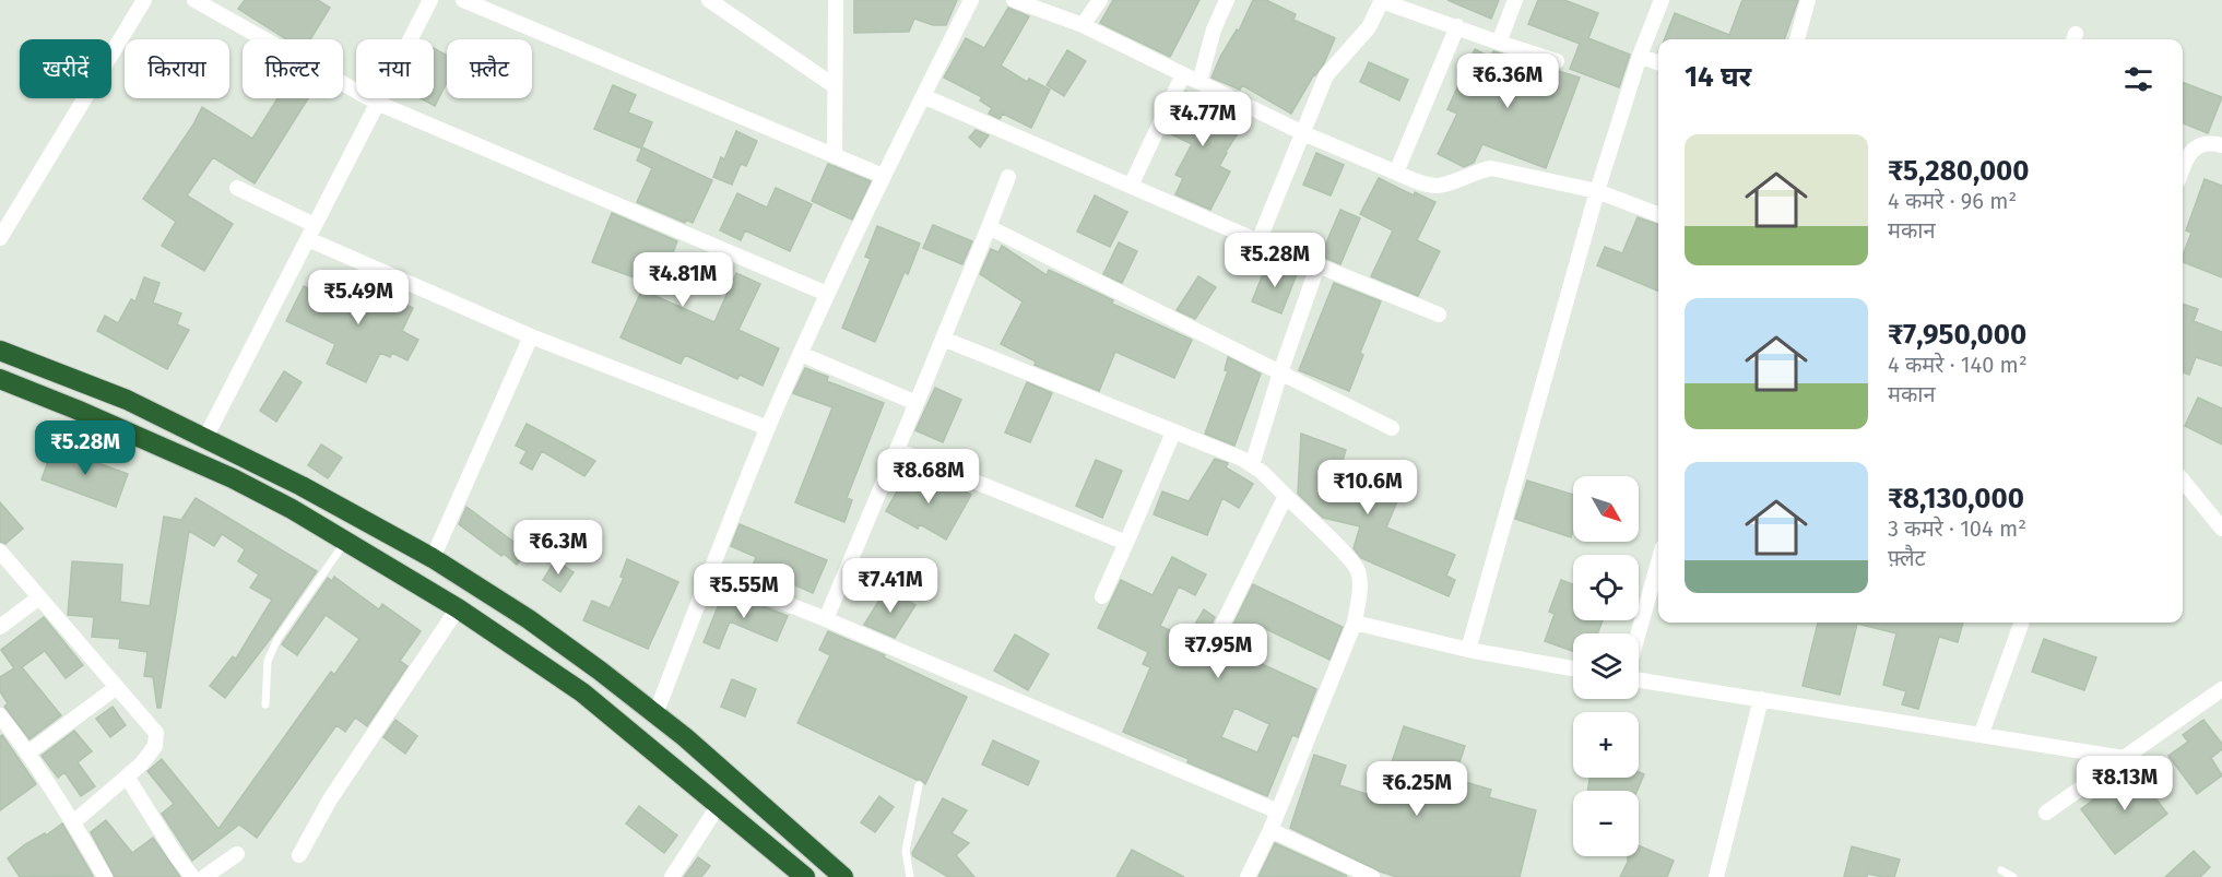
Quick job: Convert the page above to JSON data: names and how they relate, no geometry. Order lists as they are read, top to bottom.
{
  "north": "bottom right",
  "page": {
    "chip": [
      "खरीदें",
      "किराया",
      "फ़िल्टर",
      "नया",
      "फ़्लैट"
    ],
    "heading": "14 घर",
    "price": [
      "₹6.36M",
      "₹4.77M",
      "₹5.28M",
      "₹4.81M",
      "₹5.49M",
      "₹5.28M",
      "₹8.68M",
      "₹10.6M",
      "₹6.3M",
      "₹7.41M",
      "₹5.55M",
      "₹7.95M",
      "₹8.13M",
      "₹6.25M"
    ],
    "list": [
      {
        "name": "₹5,280,000",
        "note": "4 कमरे · 96 m² · मकान"
      },
      {
        "name": "₹7,950,000",
        "note": "4 कमरे · 140 m² · मकान"
      },
      {
        "name": "₹8,130,000",
        "note": "3 कमरे · 104 m² · फ़्लैट"
      }
    ],
    "map_buttons": ["+", "−"]
  }
}
